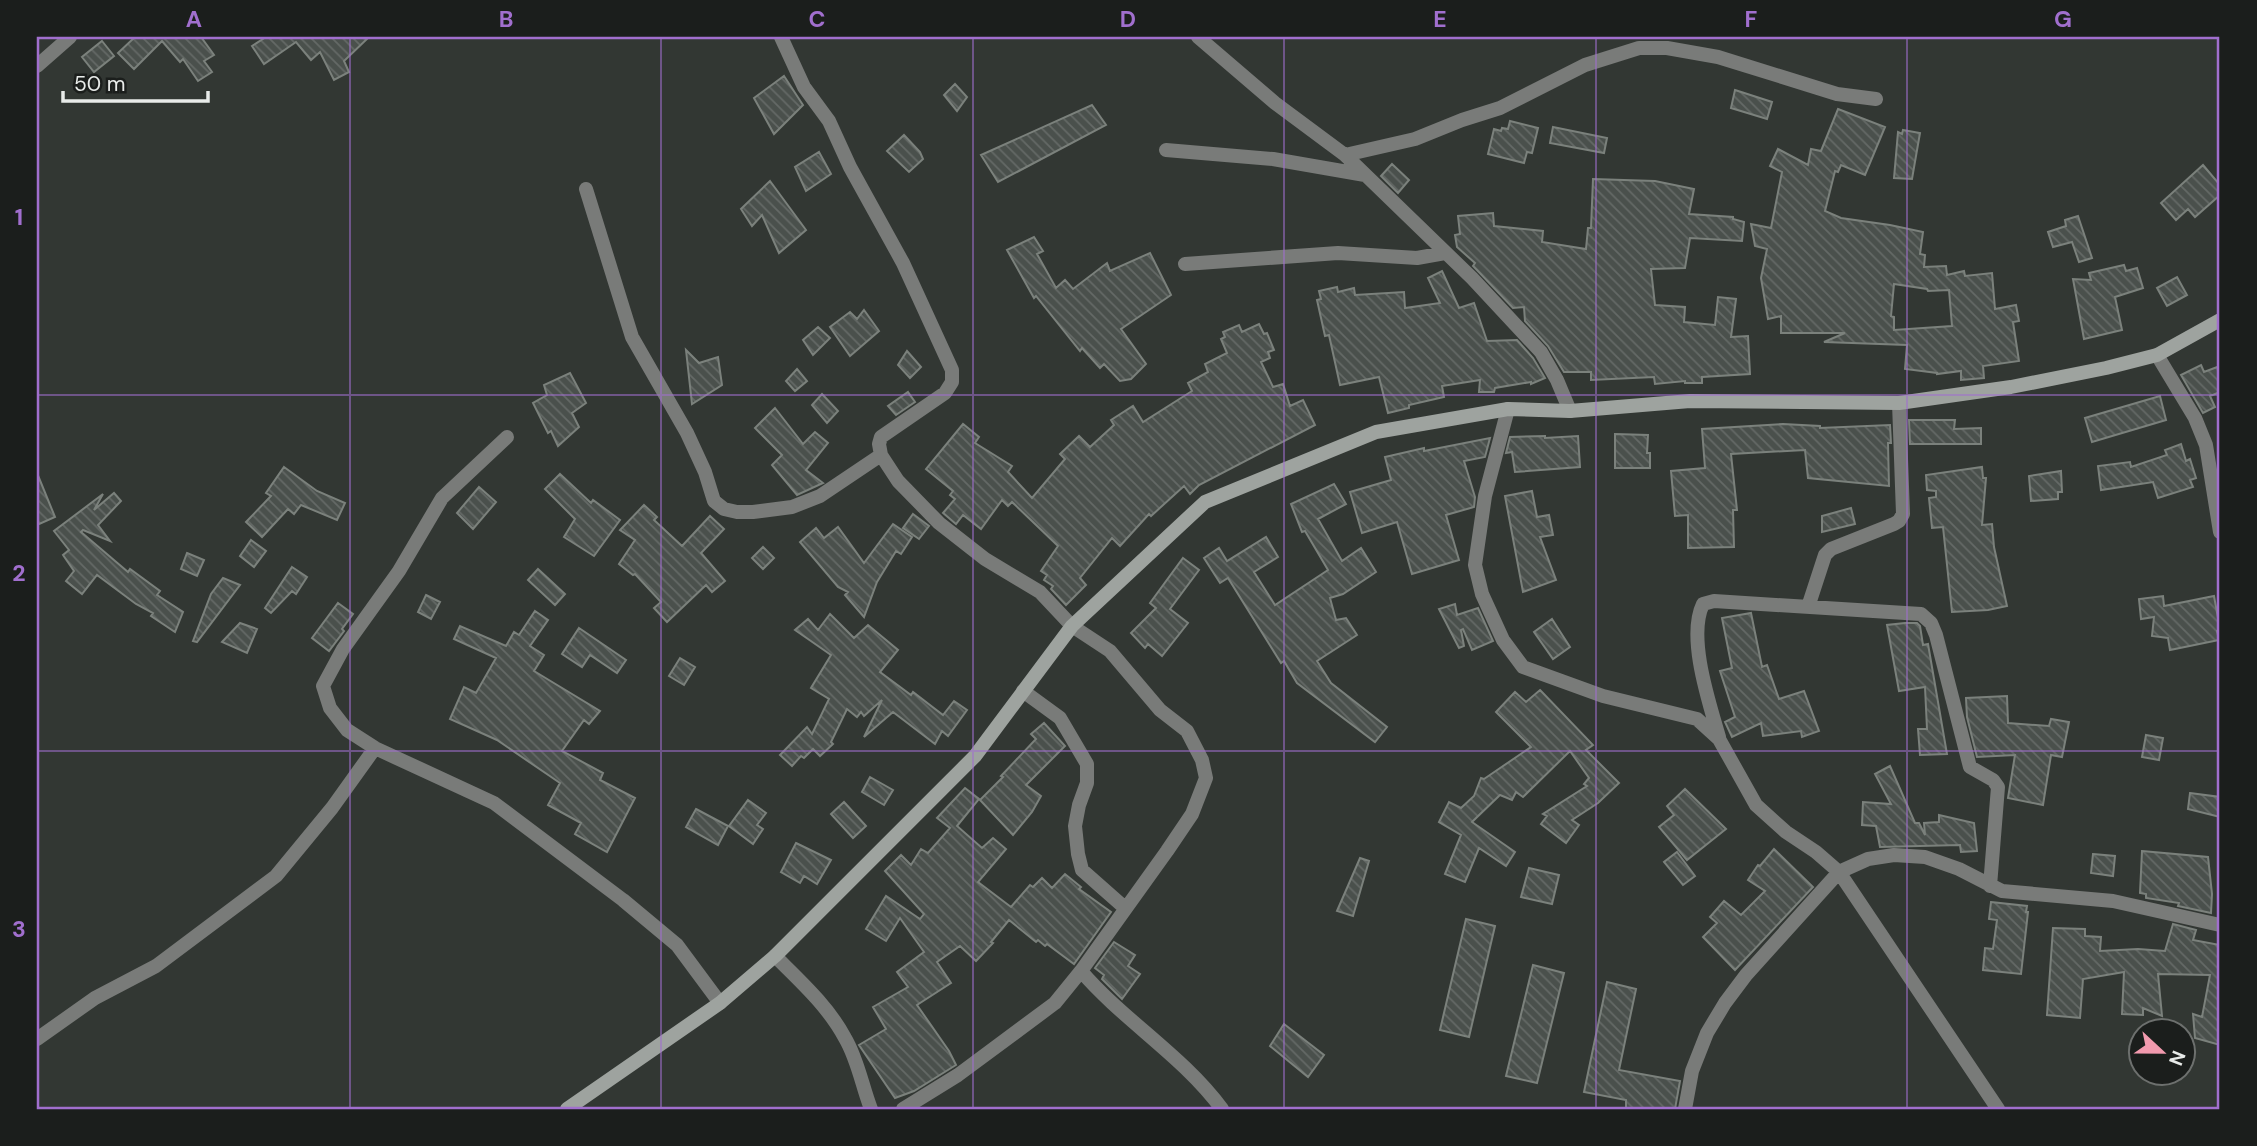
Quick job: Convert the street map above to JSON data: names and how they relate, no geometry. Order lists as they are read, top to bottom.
{
  "scale_bar": "50 m",
  "north": "right",
  "grid": {
    "columns": [
      "A",
      "B",
      "C",
      "D",
      "E",
      "F",
      "G"
    ],
    "rows": ["1", "2", "3"]
  }
}
